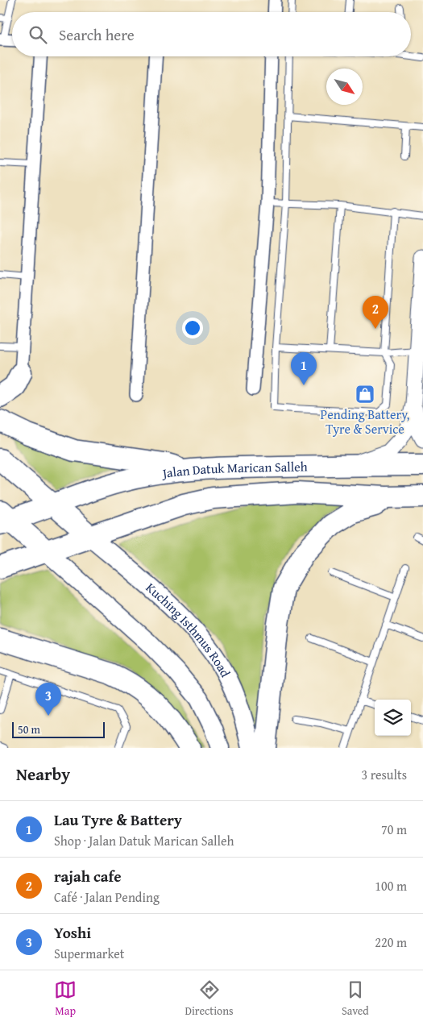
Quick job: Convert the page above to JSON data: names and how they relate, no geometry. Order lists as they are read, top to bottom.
{
  "streets": {
    "highway": ["Jalan Datuk Marican Salleh"],
    "main road": ["Kuching Isthmus Road"]
  },
  "crossings": [
    ["Jalan Datuk Marican Salleh", "Kuching Isthmus Road"]
  ],
  "places": {
    "shop": ["Pending Battery, Tyre & Service"]
  },
  "scale_bar": "50 m",
  "north": "bottom right",
  "page": {
    "search": "Search here",
    "pins": ["2", "1", "3"],
    "scale": "50 m",
    "heading": ["Nearby", "3 results"],
    "list": [
      {
        "mark": "1",
        "name": "Lau Tyre & Battery",
        "note": "Shop · Jalan Datuk Marican Salleh",
        "value": "70 m"
      },
      {
        "mark": "2",
        "name": "rajah cafe",
        "note": "Café · Jalan Pending",
        "value": "100 m"
      },
      {
        "mark": "3",
        "name": "Yoshi",
        "note": "Supermarket",
        "value": "220 m"
      }
    ],
    "nav": ["Map", "Directions", "Saved"]
  }
}
